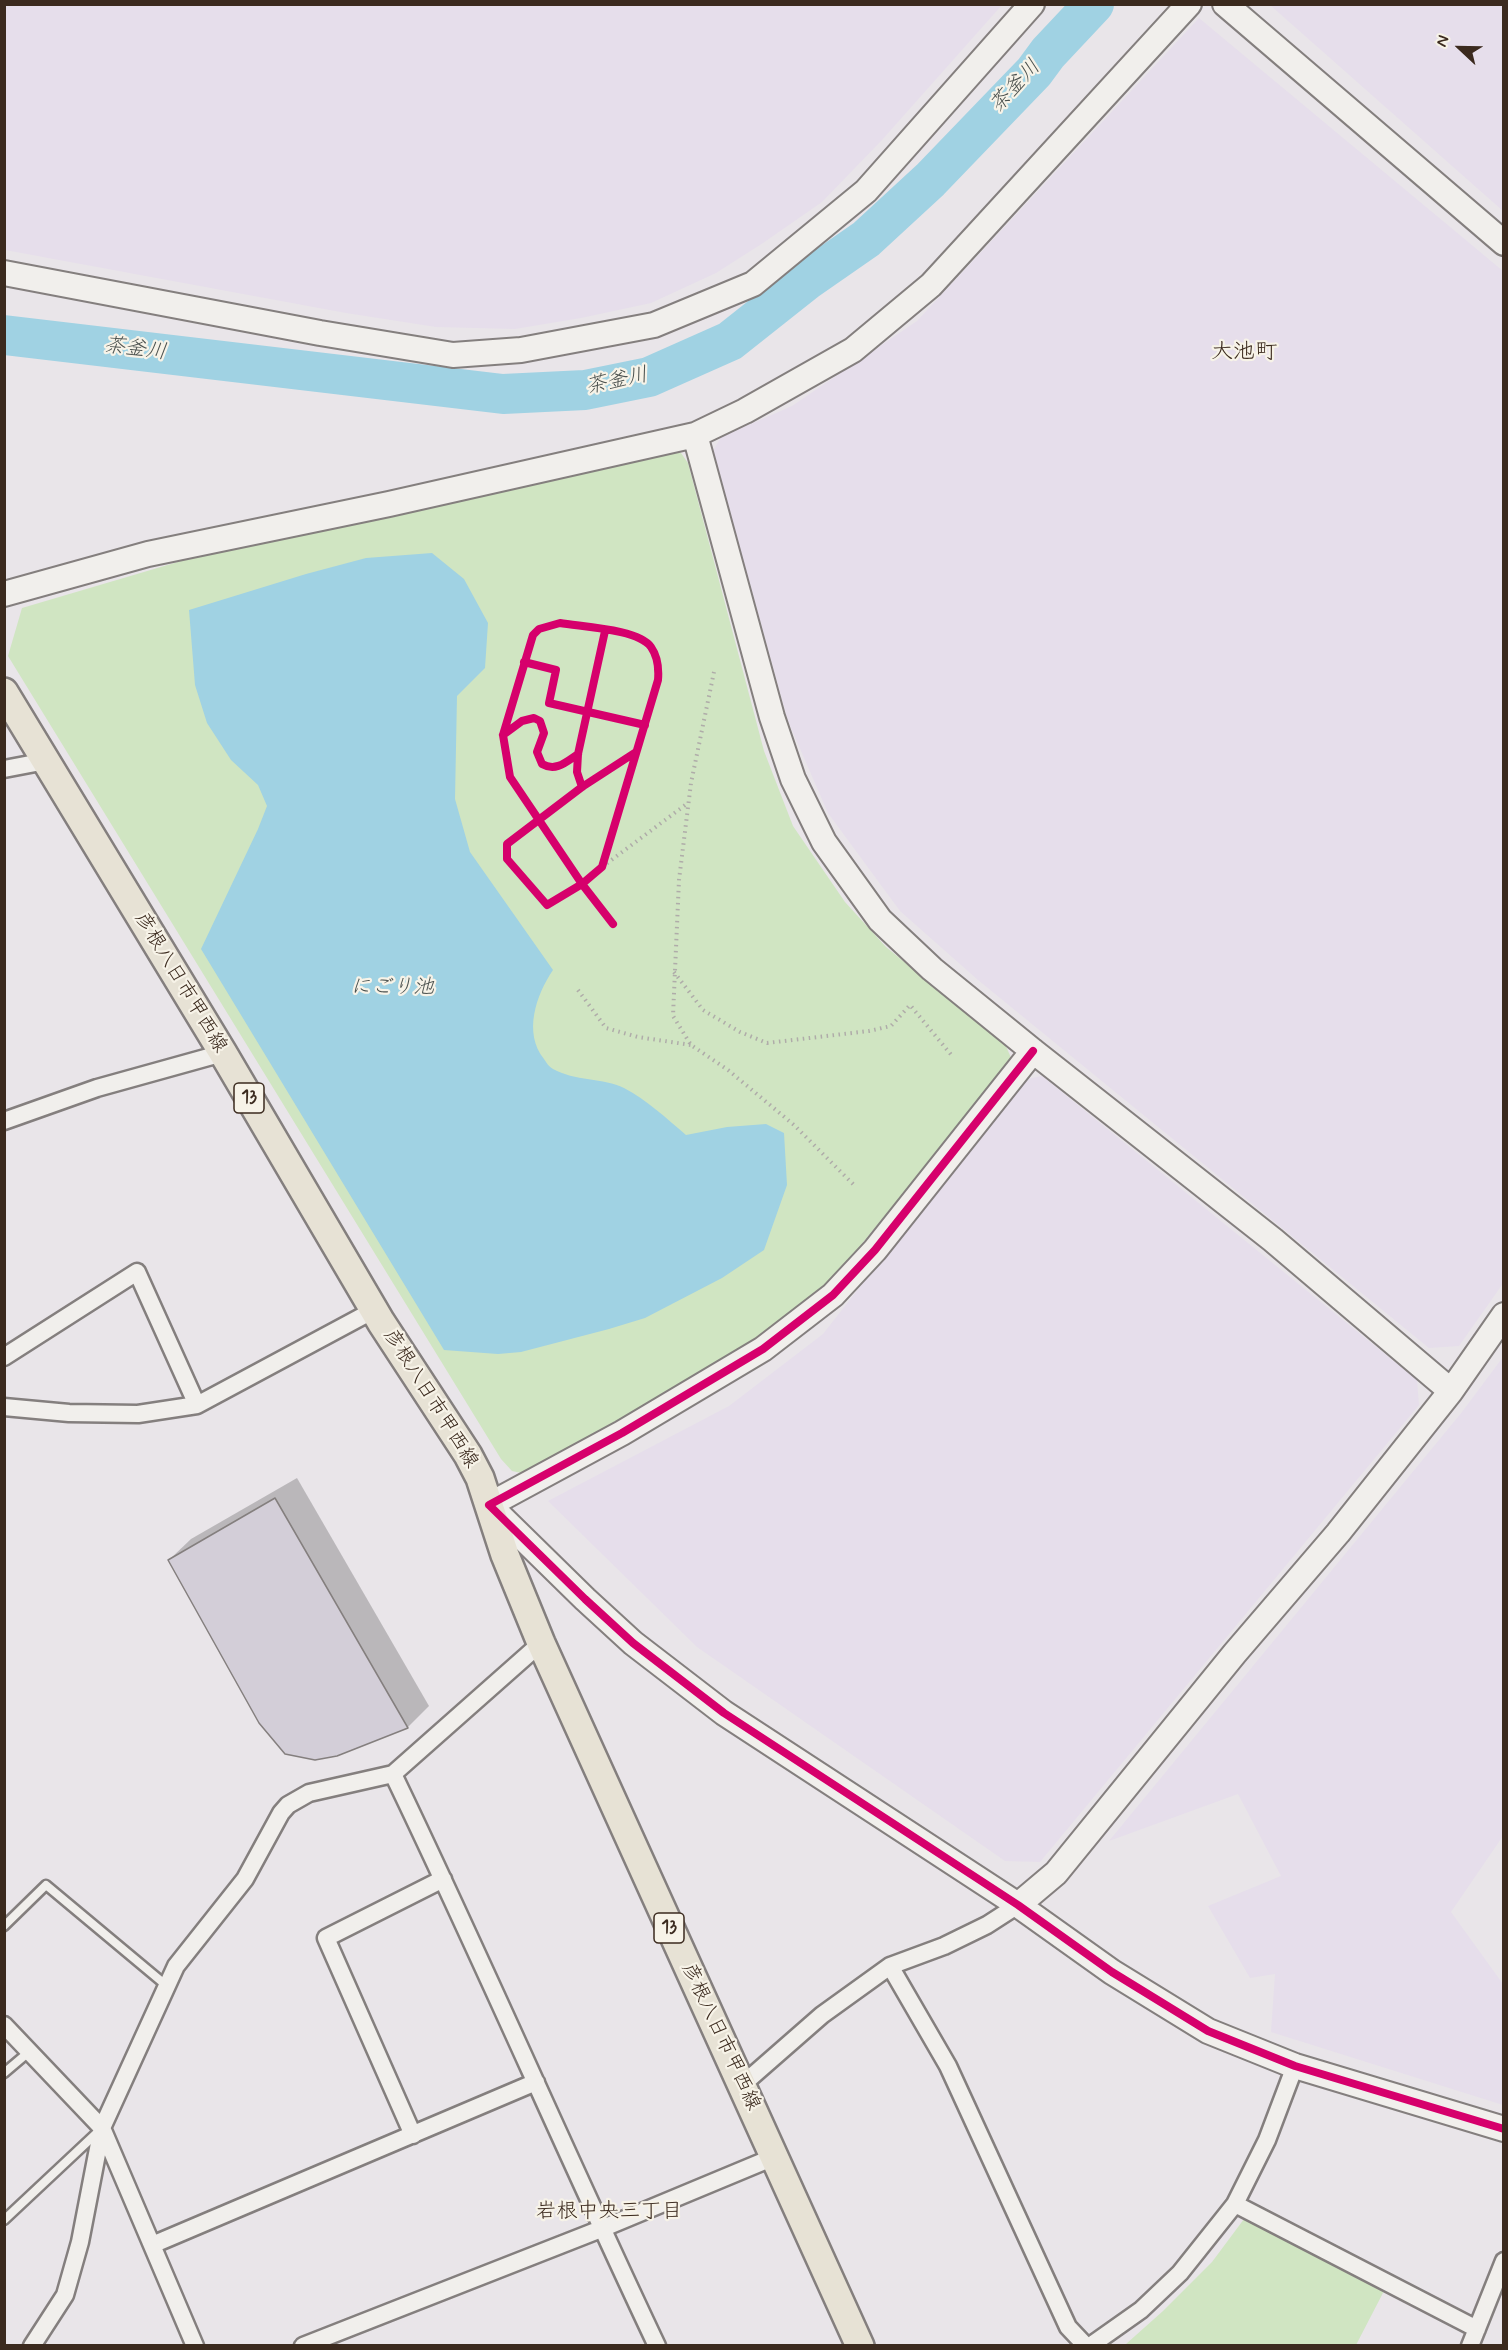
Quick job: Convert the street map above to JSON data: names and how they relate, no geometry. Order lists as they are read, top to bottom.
{
  "streets": {
    "main road": ["彦根八日市甲西線", "13"]
  },
  "districts": ["大池町", "岩根中央三丁目"],
  "water": ["茶釜川", "にごり池"],
  "north": "left"
}
